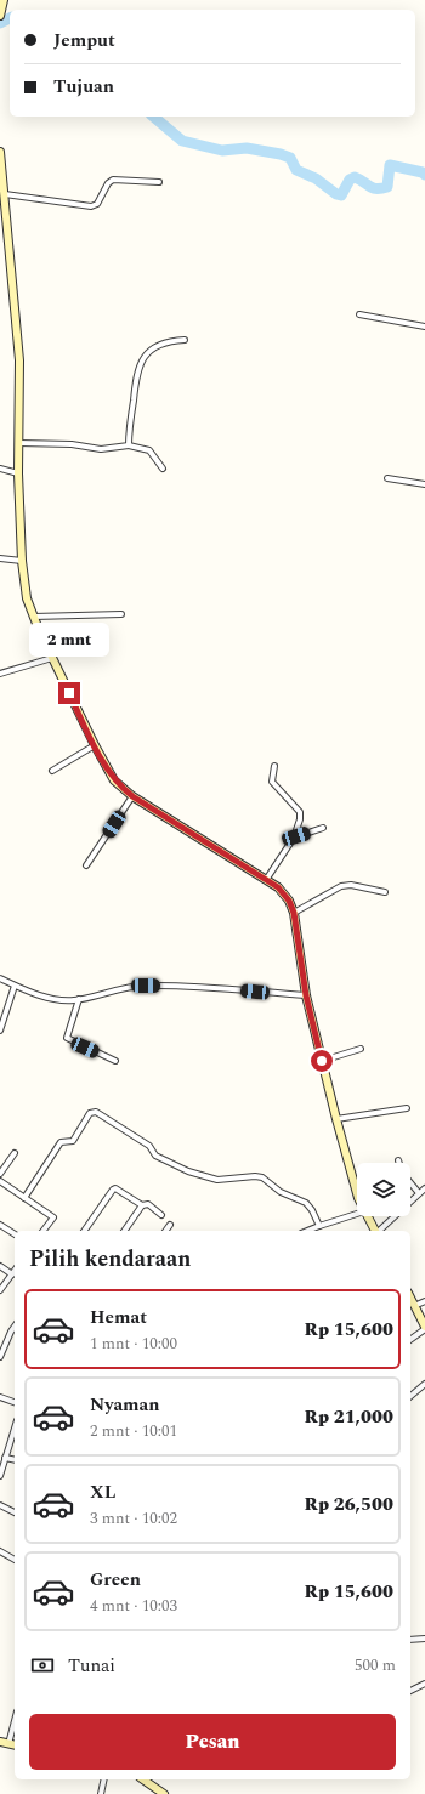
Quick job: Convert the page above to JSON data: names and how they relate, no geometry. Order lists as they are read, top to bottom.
{
  "page": {
    "banner": ["Jemput", "Tujuan"],
    "bubble": "2 mnt",
    "heading": "Pilih kendaraan",
    "list": [
      {
        "name": "Hemat",
        "note": "1 mnt · 10:00",
        "value": "Rp 15,600"
      },
      {
        "name": "Nyaman",
        "note": "2 mnt · 10:01",
        "value": "Rp 21,000"
      },
      {
        "name": "XL",
        "note": "3 mnt · 10:02",
        "value": "Rp 26,500"
      },
      {
        "name": "Green",
        "note": "4 mnt · 10:03",
        "value": "Rp 15,600"
      }
    ],
    "pay": ["Tunai", "500 m"],
    "buttons": "Pesan"
  }
}
